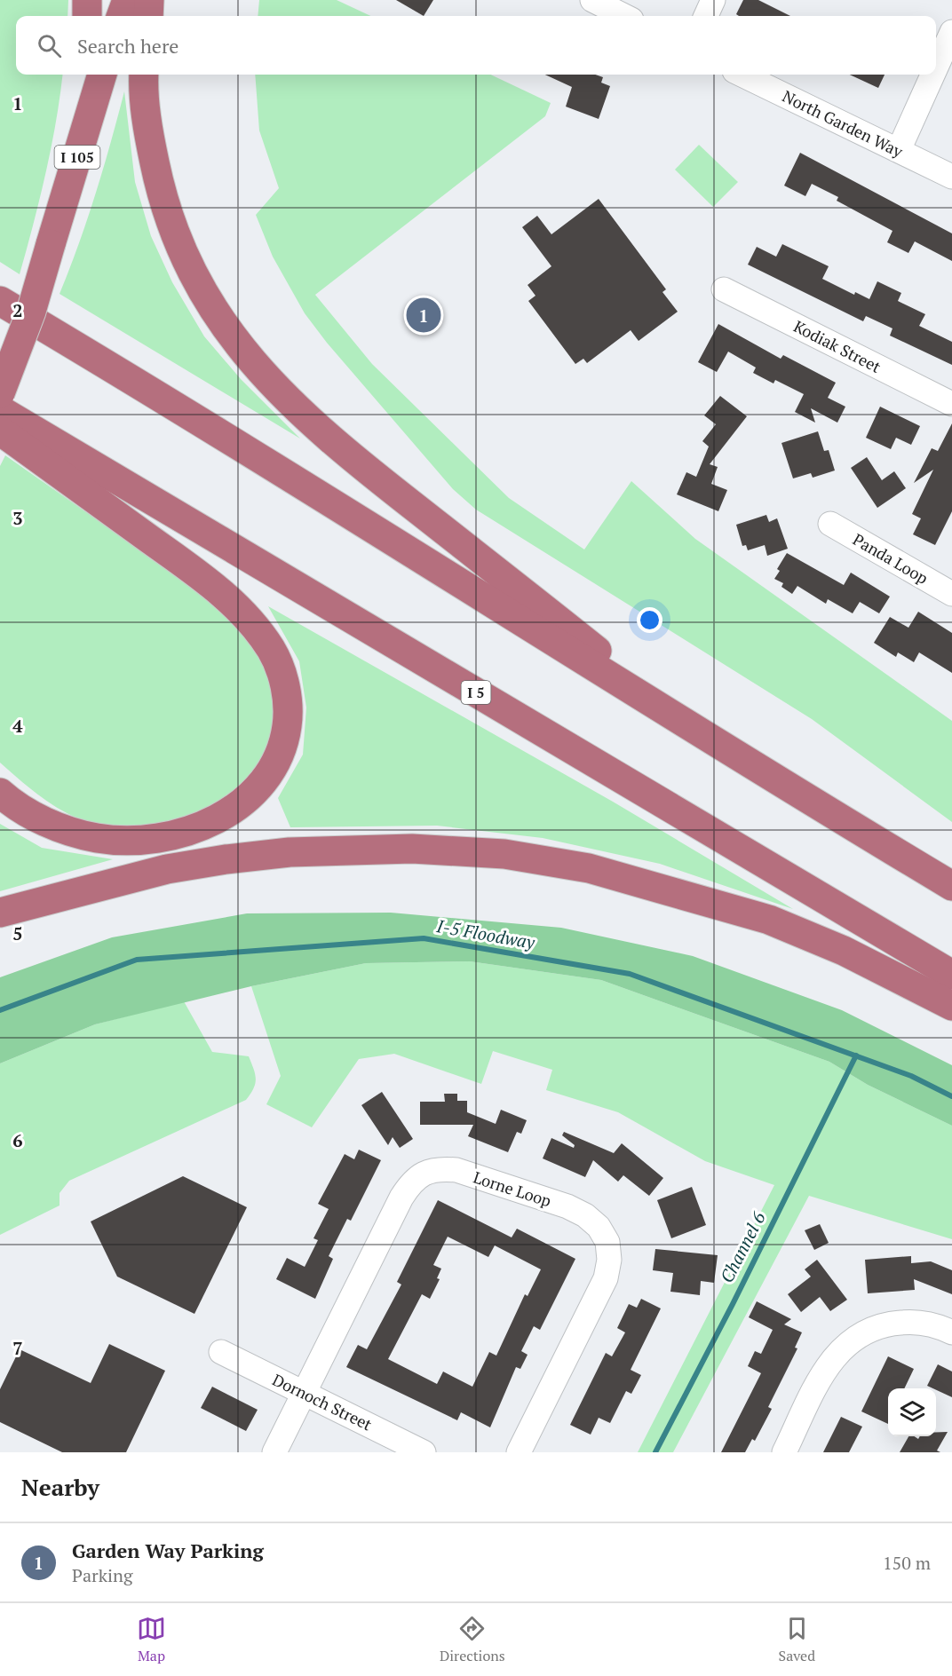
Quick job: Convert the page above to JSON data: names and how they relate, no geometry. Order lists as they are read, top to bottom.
{
  "streets": {
    "highway": ["I 105", "I 5"],
    "street": [
      "North Garden Way",
      "Kodiak Street",
      "Panda Loop",
      "Lorne Loop",
      "Dornoch Street"
    ]
  },
  "crossings": [
    ["Lorne Loop", "Dornoch Street"]
  ],
  "water": ["I-5 Floodway", "Channel 6"],
  "page": {
    "search": "Search here",
    "pins": "1",
    "heading": "Nearby",
    "list": [
      {
        "mark": "1",
        "name": "Garden Way Parking",
        "note": "Parking",
        "value": "150 m"
      }
    ],
    "nav": ["Map", "Directions", "Saved"]
  },
  "grid": {
    "rows": [
      "1",
      "2",
      "3",
      "4",
      "5",
      "6",
      "7"
    ]
  }
}
